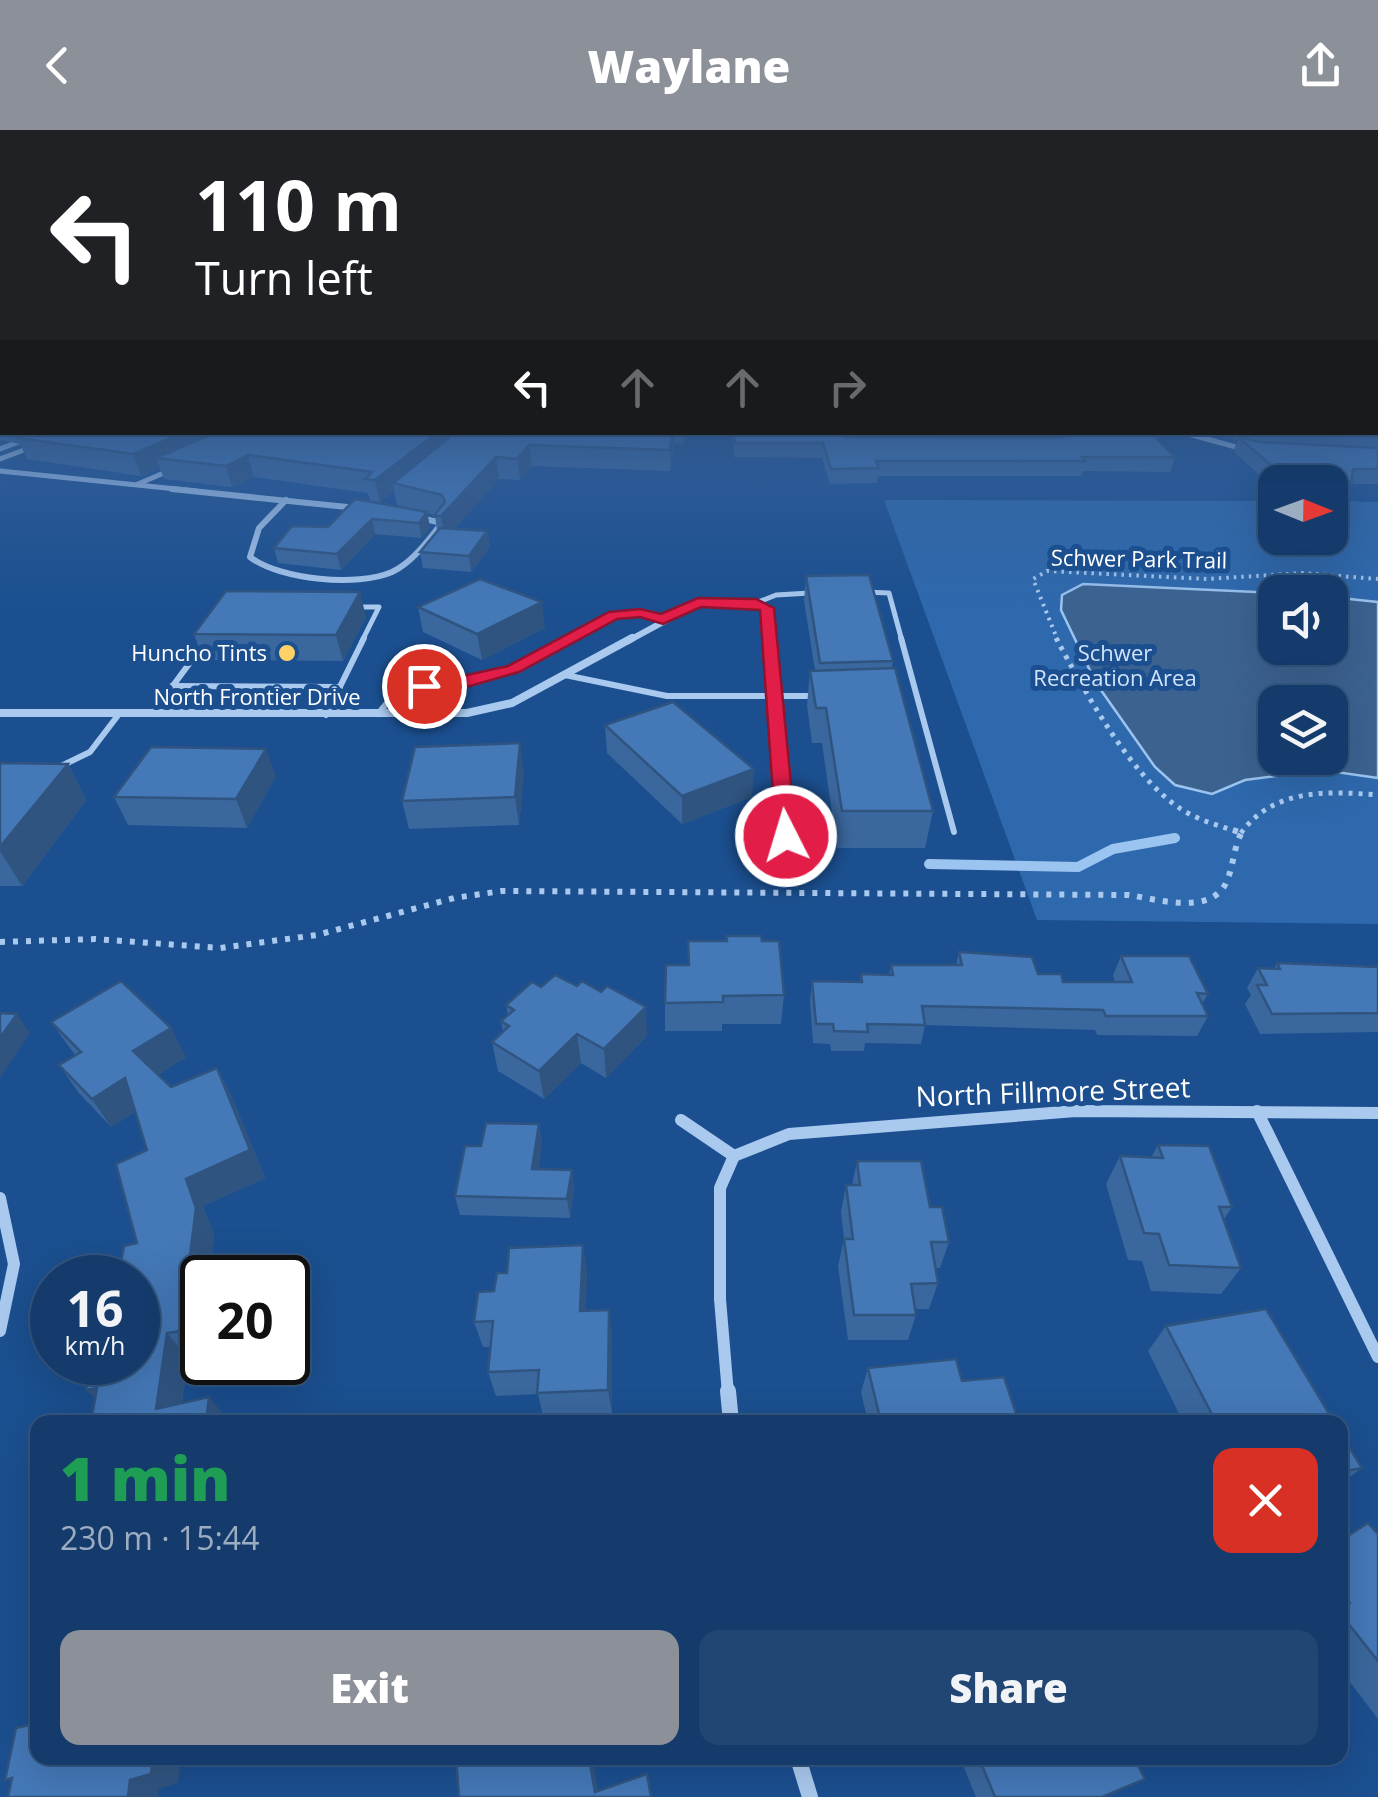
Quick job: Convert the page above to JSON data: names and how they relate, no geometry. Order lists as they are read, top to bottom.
{
  "streets": {
    "street": ["North Frontier Drive", "North Fillmore Street"],
    "path": ["Schwer Park Trail"]
  },
  "parks": ["Schwer Recreation Area"],
  "places": ["Huncho Tints"],
  "north": "right",
  "page": {
    "header": "Waylane",
    "turn": ["110 m", "Turn left"],
    "speed": "16 km/h",
    "limit": "20",
    "heading": ["1 min", "230 m · 15:44"],
    "buttons": ["Exit", "Share"]
  }
}
